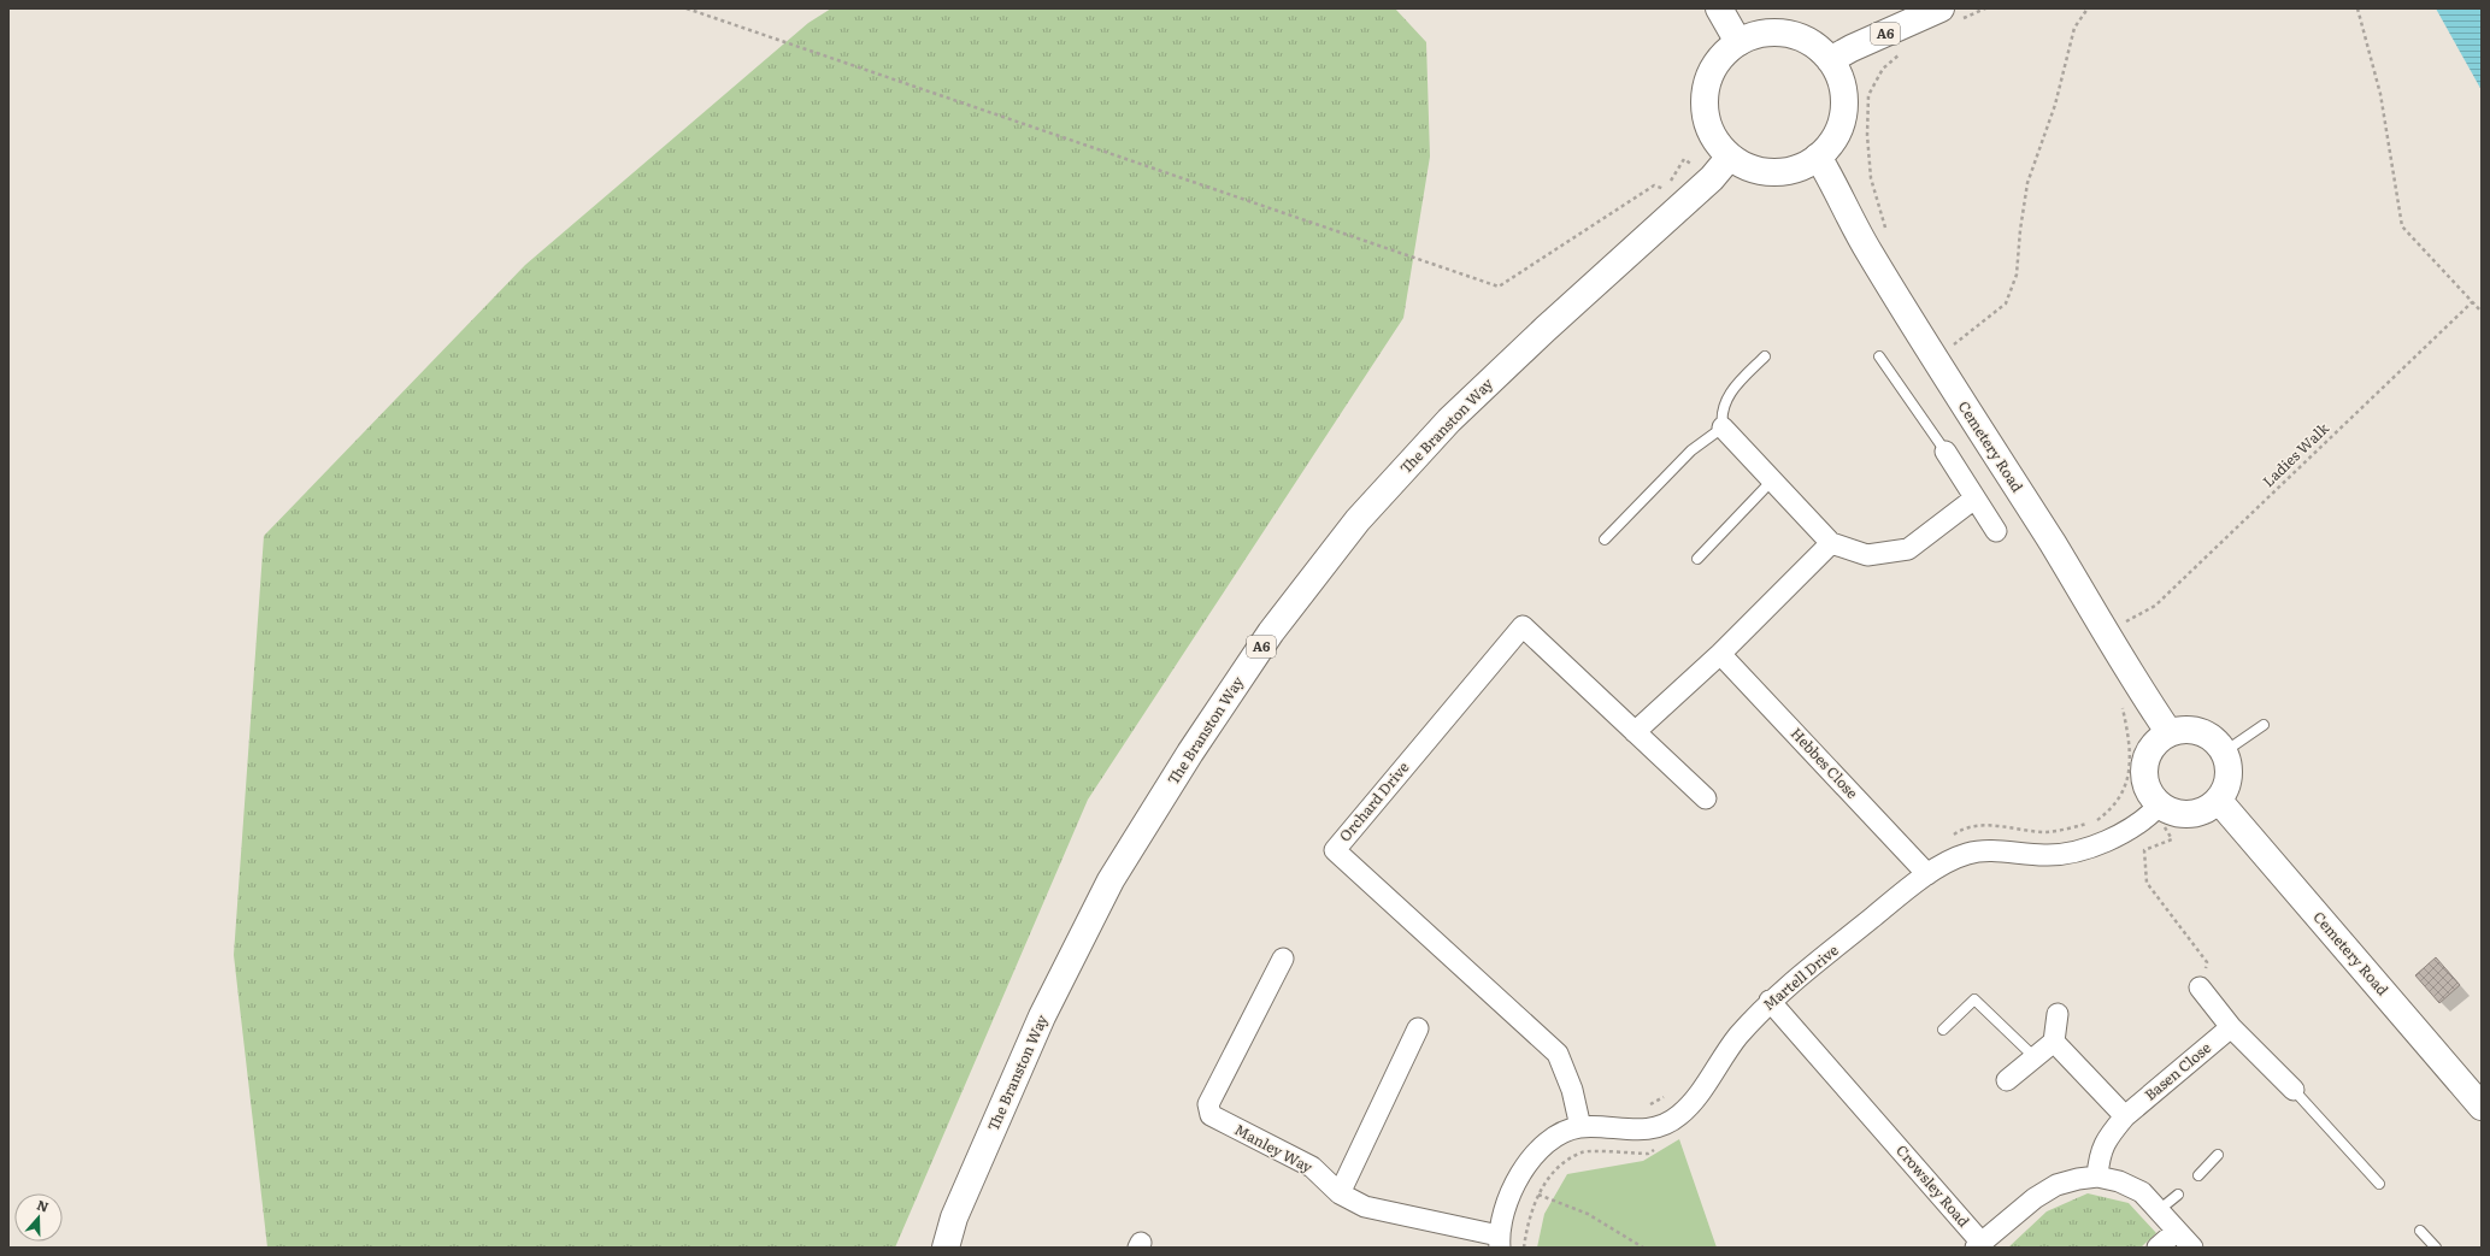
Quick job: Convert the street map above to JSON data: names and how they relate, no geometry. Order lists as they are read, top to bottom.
{
  "streets": {
    "main road": ["A6", "The Branston Way", "Cemetery Road"],
    "street": [
      "Hebbes Close",
      "Orchard Drive",
      "Martell Drive",
      "Basen Close",
      "Manley Way",
      "Crowsley Road"
    ],
    "path": ["Ladies Walk"]
  },
  "crossings": [
    ["A6", "The Branston Way"],
    ["A6", "Cemetery Road"],
    ["The Branston Way", "Cemetery Road"],
    ["Cemetery Road", "Martell Drive"],
    ["Hebbes Close", "Martell Drive"],
    ["Orchard Drive", "Martell Drive"],
    ["Martell Drive", "Manley Way"],
    ["Martell Drive", "Crowsley Road"],
    ["Basen Close", "Crowsley Road"]
  ],
  "north": "top"
}
